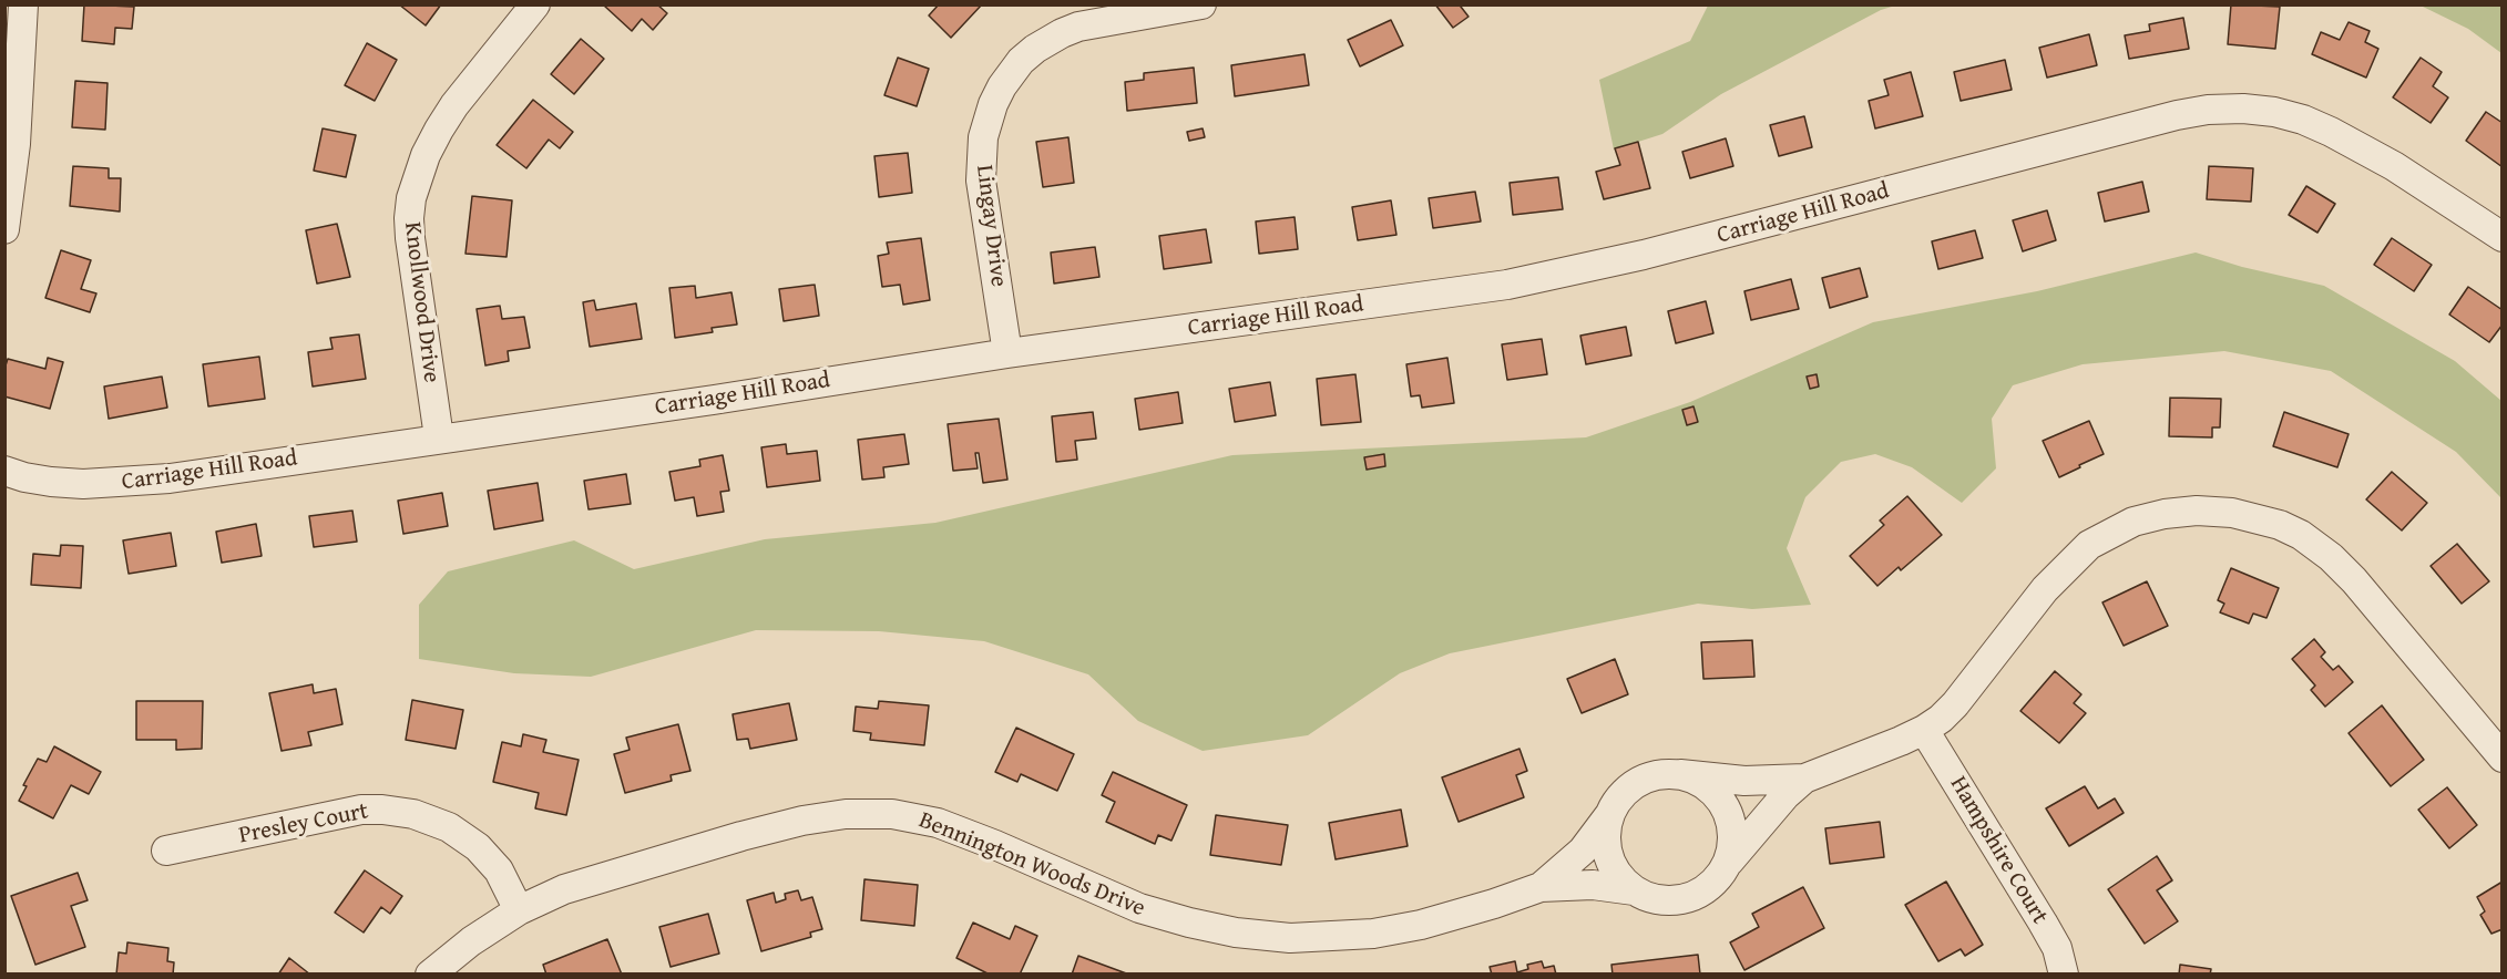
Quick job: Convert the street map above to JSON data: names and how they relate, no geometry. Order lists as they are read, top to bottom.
{
  "streets": {
    "street": [
      "Carriage Hill Road",
      "Lingay Drive",
      "Knollwood Drive",
      "Presley Court",
      "Hampshire Court",
      "Bennington Woods Drive"
    ]
  },
  "crossings": [
    ["Carriage Hill Road", "Lingay Drive"],
    ["Carriage Hill Road", "Knollwood Drive"],
    ["Presley Court", "Bennington Woods Drive"],
    ["Hampshire Court", "Bennington Woods Drive"]
  ]
}
